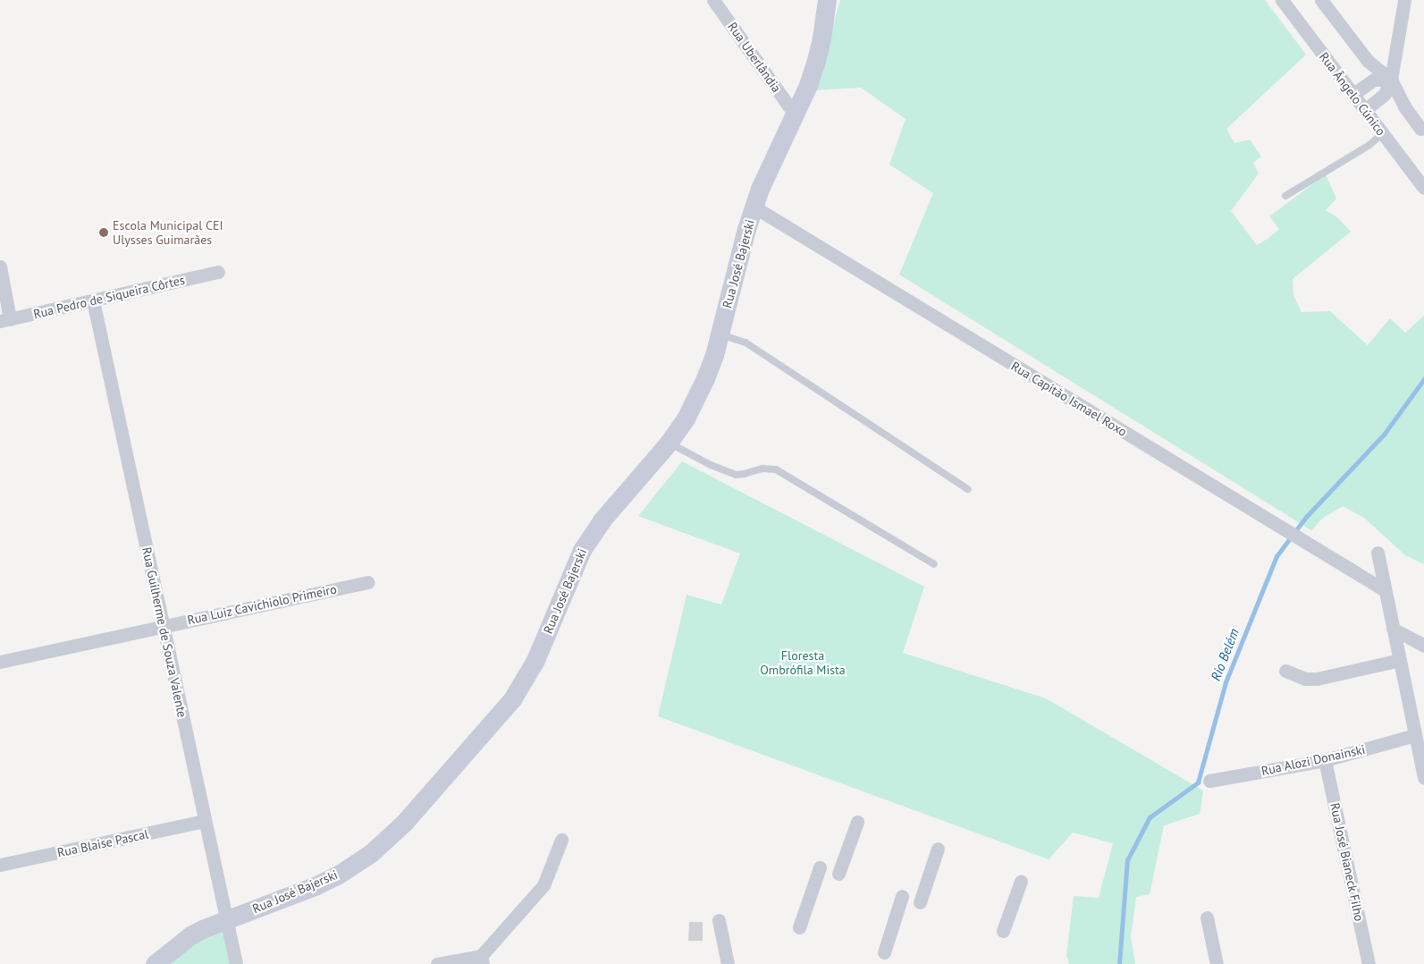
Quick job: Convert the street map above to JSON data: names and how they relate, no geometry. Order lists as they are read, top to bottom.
{
  "streets": {
    "main road": ["Rua José Bajerski"],
    "street": [
      "Rua Uberlândia",
      "Rua Ângelo Cúnico",
      "Rua Pedro de Siqueira Côrtes",
      "Rua Capitão Ismael Roxo",
      "Rua Luiz Cavichiolo Primeiro",
      "Rua Guilherme de Souza Valente",
      "Rua Alozi Donainski",
      "Rua Blaise Pascal",
      "Rua José Bianeck Filho"
    ]
  },
  "crossings": [
    ["Rua Uberlândia", "Rua José Bajerski"],
    ["Rua José Bajerski", "Rua Capitão Ismael Roxo"],
    ["Rua José Bajerski", "Rua Guilherme de Souza Valente"],
    ["Rua Pedro de Siqueira Côrtes", "Rua Guilherme de Souza Valente"],
    ["Rua Luiz Cavichiolo Primeiro", "Rua Guilherme de Souza Valente"],
    ["Rua Guilherme de Souza Valente", "Rua Blaise Pascal"],
    ["Rua Alozi Donainski", "Rua José Bianeck Filho"]
  ],
  "water": ["Rio Belém"],
  "parks": ["Floresta Ombrófila Mista"],
  "places": ["Escola Municipal CEI Ulysses Guimarães"]
}
